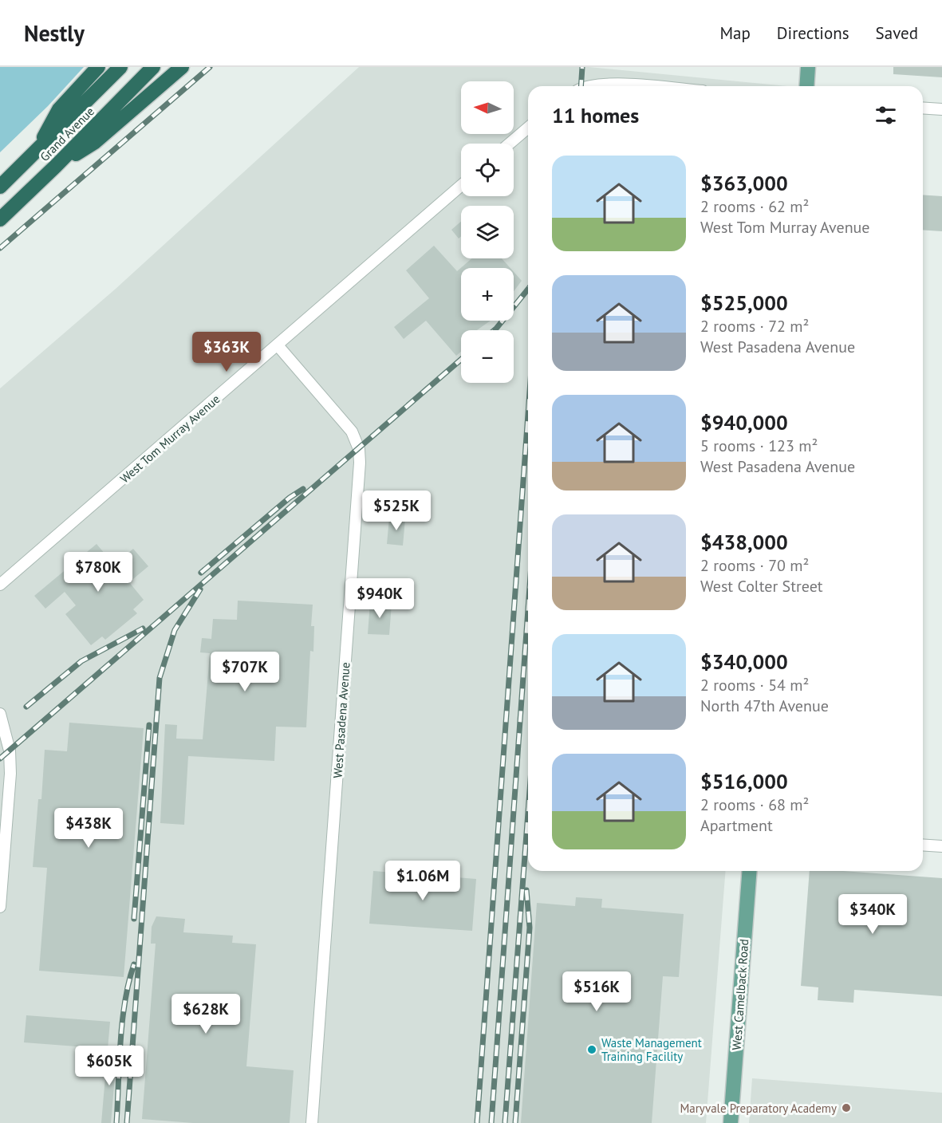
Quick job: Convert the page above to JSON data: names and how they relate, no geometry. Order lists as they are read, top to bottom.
{
  "streets": {
    "highway": ["Grand Avenue"],
    "main road": ["West Camelback Road"],
    "street": ["West Tom Murray Avenue", "West Pasadena Avenue"]
  },
  "crossings": [
    ["West Tom Murray Avenue", "West Pasadena Avenue"]
  ],
  "places": ["Waste Management Training Facility", "Maryvale Preparatory Academy"],
  "north": "left",
  "page": {
    "header": "Nestly",
    "nav": ["Map", "Directions", "Saved"],
    "map_buttons": ["+", "−"],
    "heading": "11 homes",
    "list": [
      {
        "name": "$363,000",
        "note": "2 rooms · 62 m² · West Tom Murray Avenue"
      },
      {
        "name": "$525,000",
        "note": "2 rooms · 72 m² · West Pasadena Avenue"
      },
      {
        "name": "$940,000",
        "note": "5 rooms · 123 m² · West Pasadena Avenue"
      },
      {
        "name": "$438,000",
        "note": "2 rooms · 70 m² · West Colter Street"
      },
      {
        "name": "$340,000",
        "note": "2 rooms · 54 m² · North 47th Avenue"
      },
      {
        "name": "$516,000",
        "note": "2 rooms · 68 m² · Apartment"
      }
    ],
    "price": [
      "$363K",
      "$525K",
      "$780K",
      "$940K",
      "$707K",
      "$438K",
      "$1.06M",
      "$340K",
      "$516K",
      "$628K",
      "$605K"
    ]
  }
}
